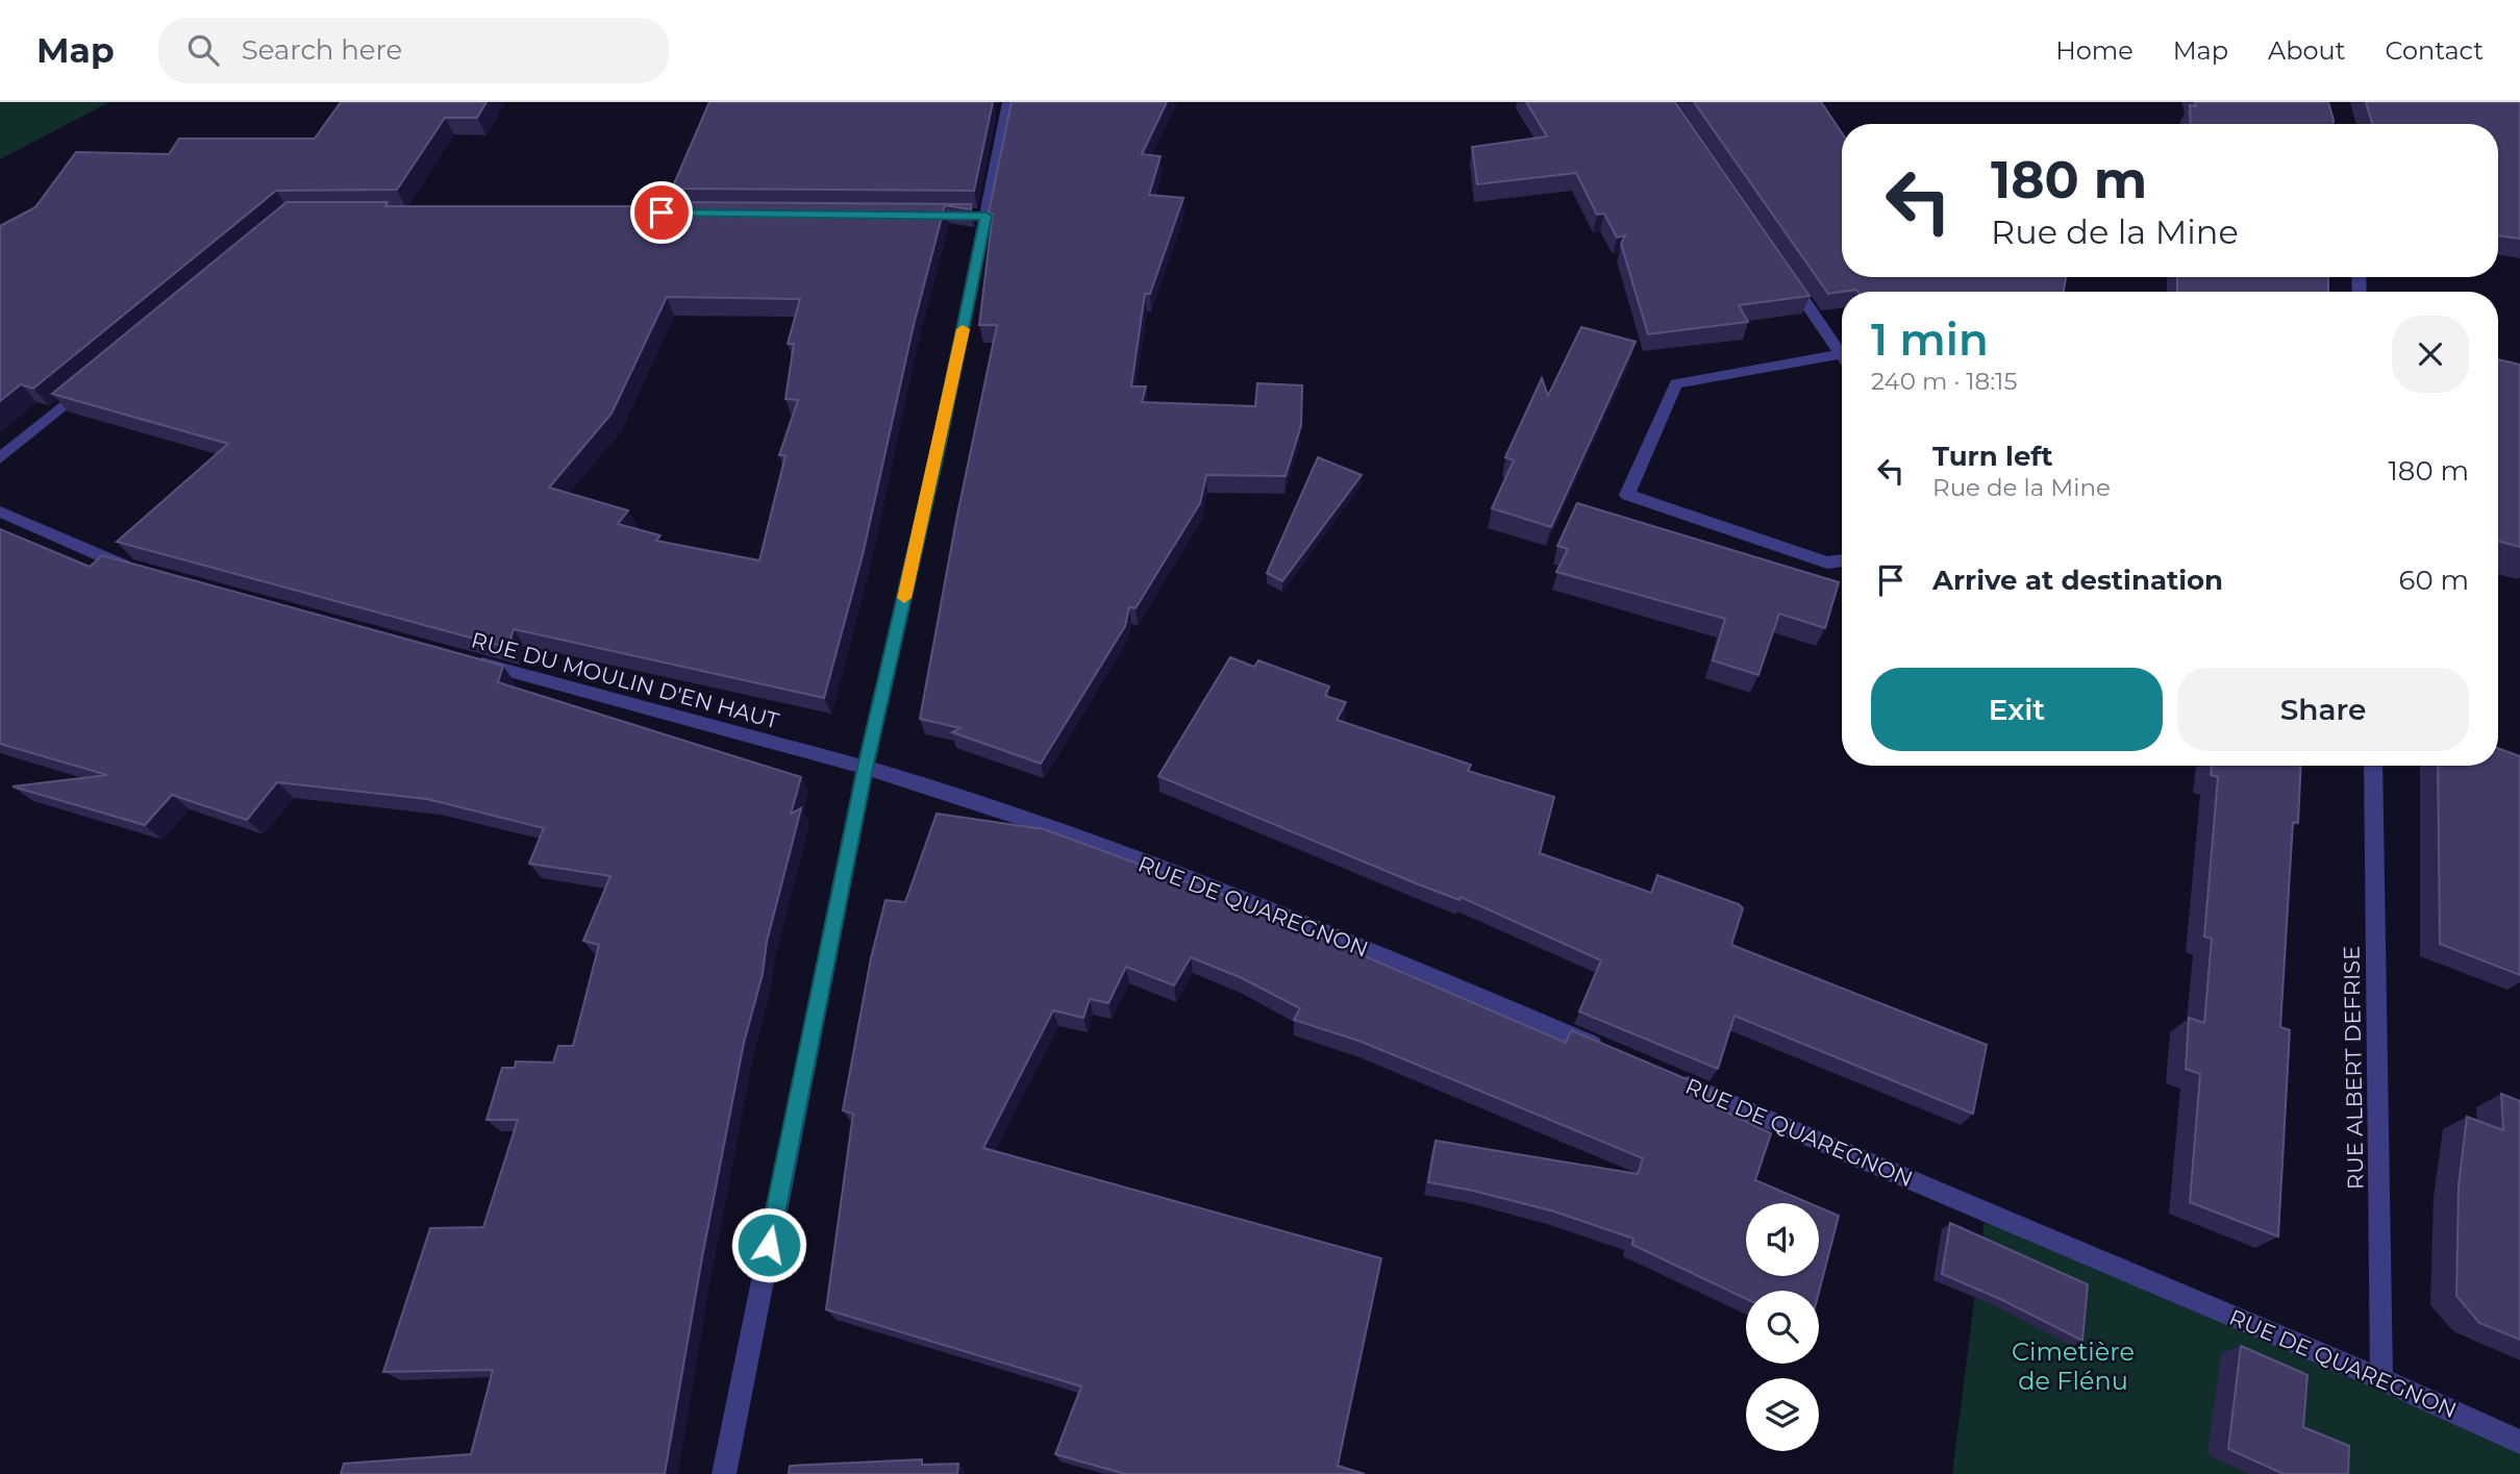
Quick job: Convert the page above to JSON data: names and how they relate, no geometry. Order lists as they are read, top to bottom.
{
  "streets": {
    "street": ["RUE DU MOULIN D'EN HAUT", "RUE DE QUAREGNON", "RUE ALBERT DEFRISE"]
  },
  "crossings": [
    ["RUE DU MOULIN D'EN HAUT", "RUE DE QUAREGNON"],
    ["RUE DE QUAREGNON", "RUE ALBERT DEFRISE"]
  ],
  "parks": ["Cimetière de Flénu"],
  "page": {
    "header": "Map",
    "search": "Search here",
    "nav": [
      "Home",
      "Map",
      "About",
      "Contact"
    ],
    "turn": ["180 m", "Rue de la Mine"],
    "heading": ["1 min", "240 m · 18:15"],
    "list": [
      {
        "name": "Turn left",
        "note": "Rue de la Mine",
        "value": "180 m"
      },
      {
        "name": "Arrive at destination",
        "value": "60 m"
      }
    ],
    "buttons": ["Exit", "Share"]
  }
}
